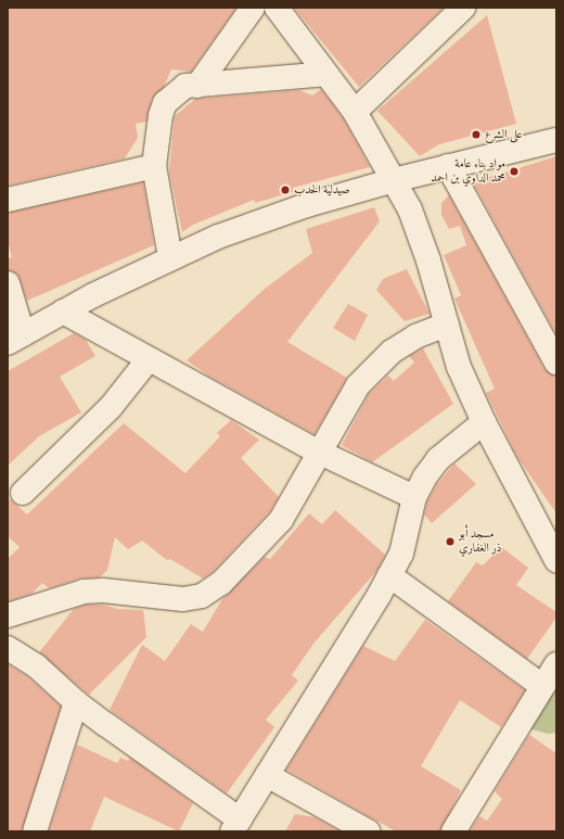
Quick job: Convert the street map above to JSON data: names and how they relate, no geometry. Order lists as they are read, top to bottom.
{
  "places": [
    "على الشرع",
    "مواد بناء عامة محمد الداوي بن احمد",
    "صيدلية الحدب",
    "مسجد أبو ذر الغفاري"
  ]
}
